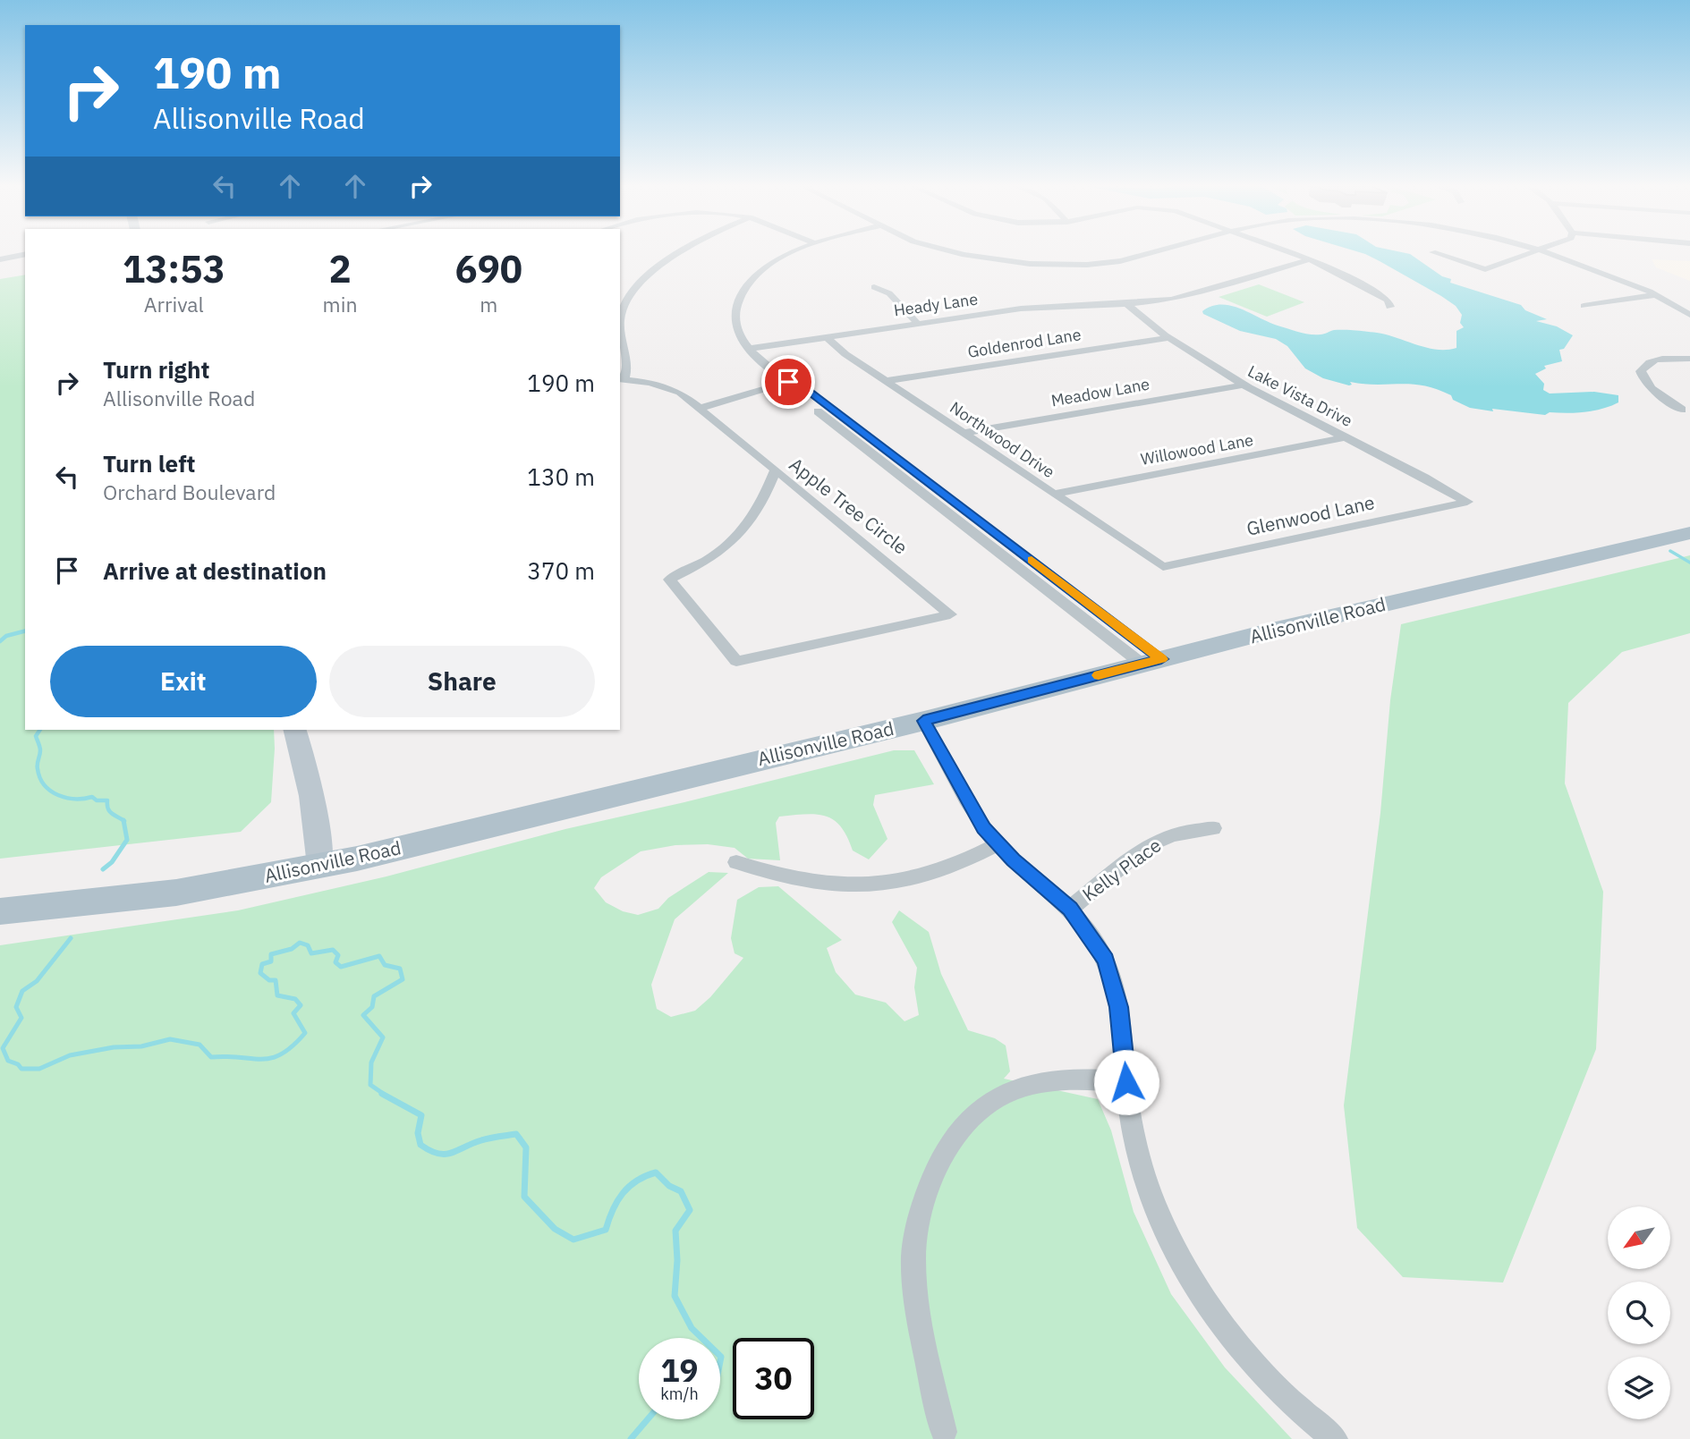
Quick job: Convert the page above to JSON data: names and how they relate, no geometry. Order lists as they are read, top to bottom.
{
  "streets": {
    "main road": ["Allisonville Road"],
    "street": [
      "Heady Lane",
      "Goldenrod Lane",
      "Meadow Lane",
      "Lake Vista Drive",
      "Northwood Drive",
      "Willowood Lane",
      "Apple Tree Circle",
      "Glenwood Lane",
      "Kelly Place"
    ]
  },
  "crossings": [
    ["Heady Lane", "Lake Vista Drive"],
    ["Heady Lane", "Northwood Drive"],
    ["Goldenrod Lane", "Lake Vista Drive"],
    ["Goldenrod Lane", "Northwood Drive"],
    ["Meadow Lane", "Lake Vista Drive"],
    ["Meadow Lane", "Northwood Drive"],
    ["Lake Vista Drive", "Willowood Lane"],
    ["Lake Vista Drive", "Glenwood Lane"],
    ["Northwood Drive", "Willowood Lane"],
    ["Northwood Drive", "Glenwood Lane"]
  ],
  "north": "bottom left",
  "page": {
    "turn": ["190 m", "Allisonville Road"],
    "eta": [
      "13:53",
      "Arrival",
      "2",
      "min",
      "690",
      "m"
    ],
    "list": [
      {
        "name": "Turn right",
        "note": "Allisonville Road",
        "value": "190 m"
      },
      {
        "name": "Turn left",
        "note": "Orchard Boulevard",
        "value": "130 m"
      },
      {
        "name": "Arrive at destination",
        "value": "370 m"
      }
    ],
    "buttons": ["Exit", "Share"],
    "speed": "19 km/h",
    "limit": "30"
  }
}
